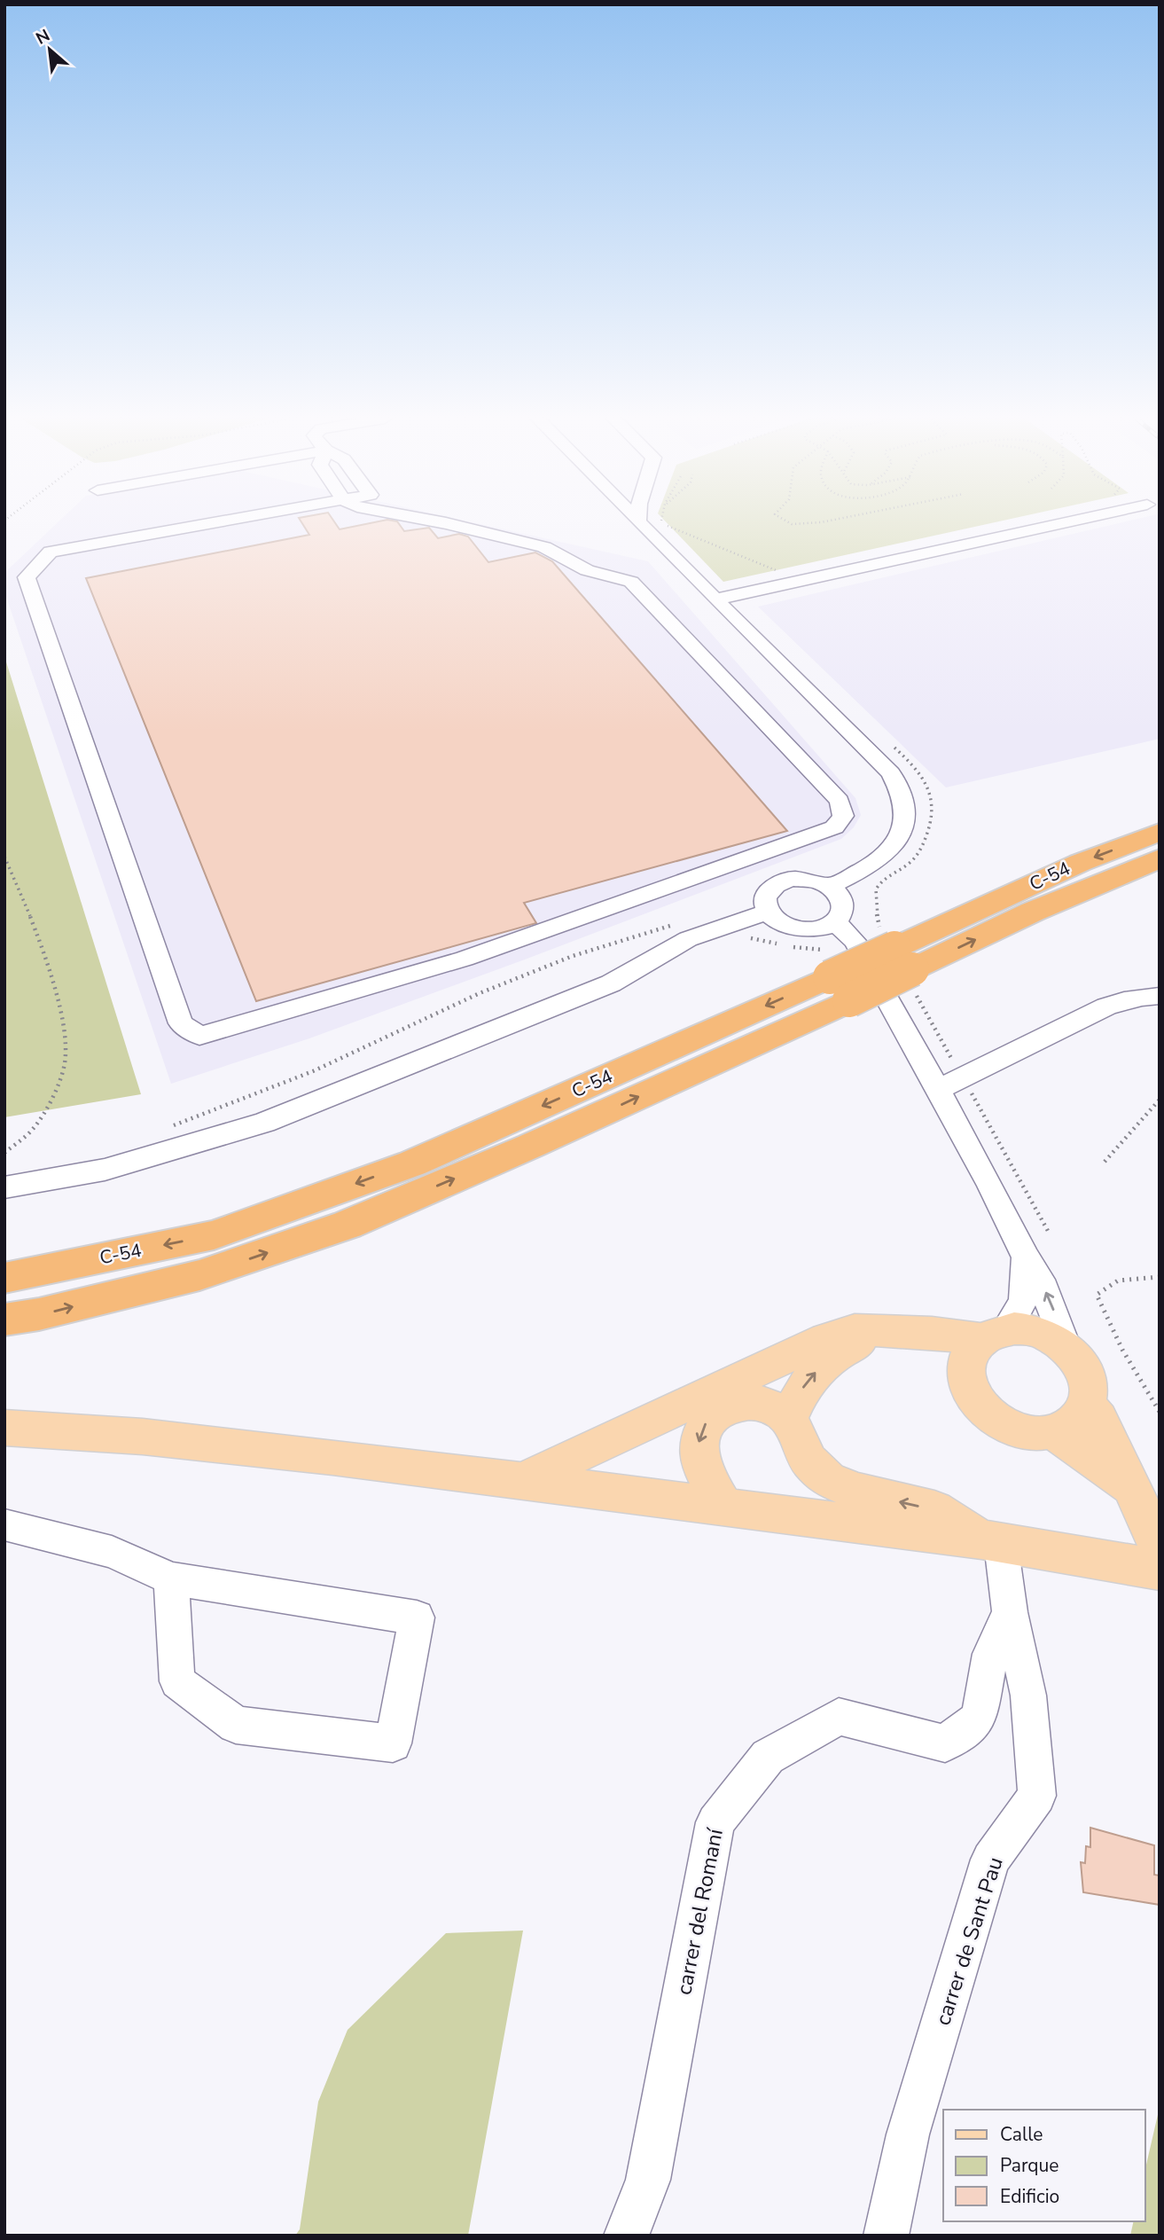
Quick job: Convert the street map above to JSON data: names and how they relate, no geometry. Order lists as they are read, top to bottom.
{
  "streets": {
    "highway": ["C-54"],
    "street": ["carrer del Romaní", "carrer de Sant Pau"]
  },
  "crossings": [
    ["carrer del Romaní", "carrer de Sant Pau"]
  ],
  "legend": ["Calle", "Parque", "Edificio"],
  "north": "top left"
}
